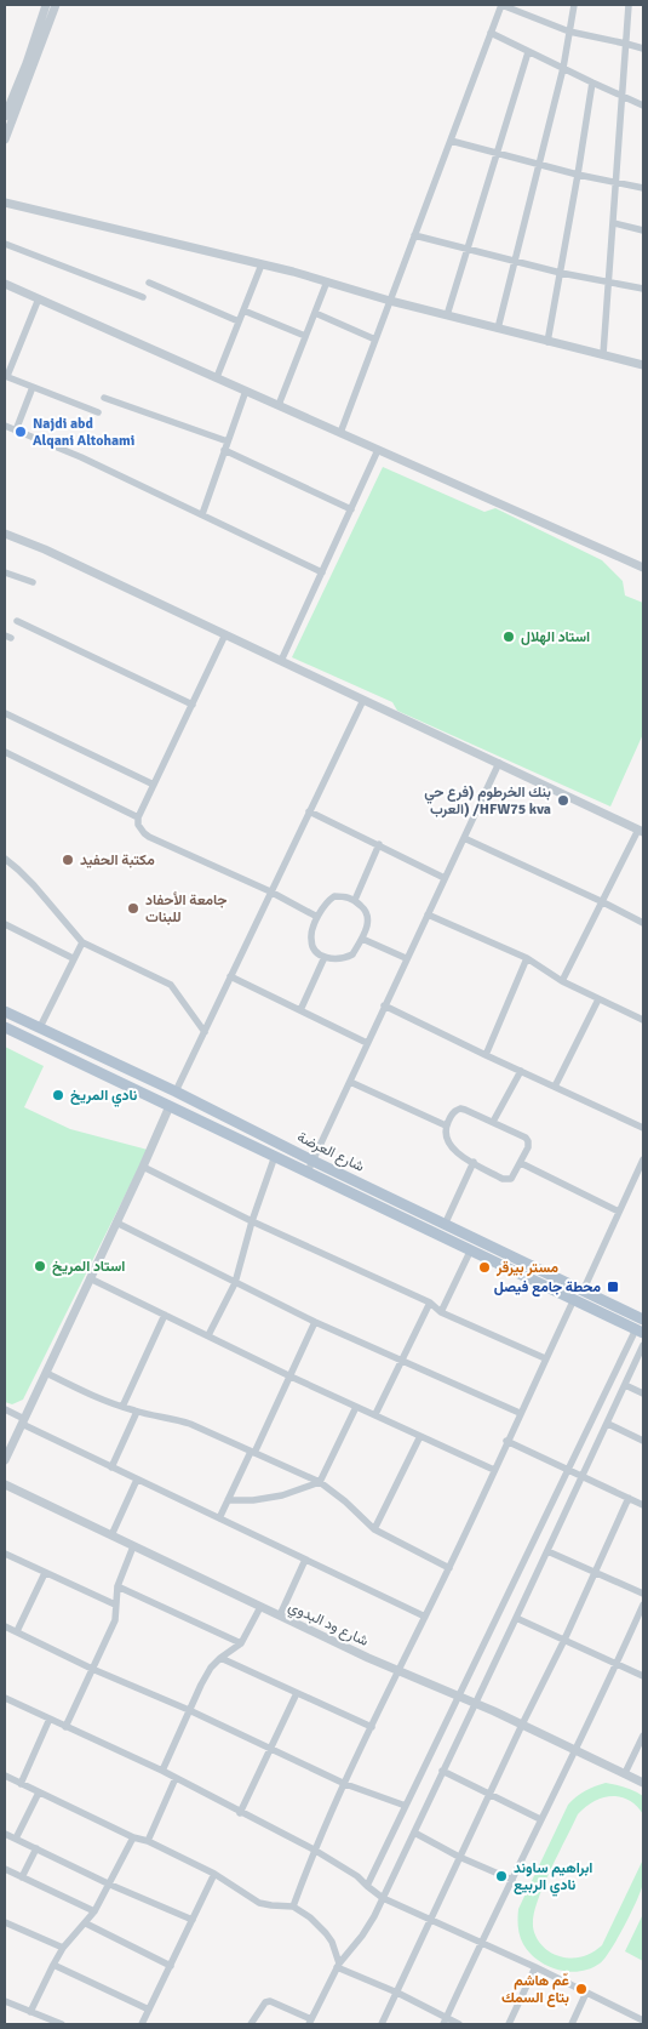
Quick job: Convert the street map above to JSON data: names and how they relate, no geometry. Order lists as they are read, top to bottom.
{
  "streets": {
    "main road": ["شارع العرضة"],
    "street": ["شارع ود البدوي"]
  },
  "places": {
    "other": [
      "Najdi abd Alqani Altohami",
      "استاد الهلال",
      "بنك الخرطوم (فرع حي العرب) /HFW75 kva",
      "مكتبة الحفيد",
      "جامعة الأحفاد للبنات",
      "نادي المريخ",
      "استاد المريخ",
      "مستر بيرقر",
      "ابراهيم ساوند نادي الربيع",
      "عّم هاشم بتاع السمك"
    ],
    "transit": ["محطة جامع فيصل"]
  }
}
